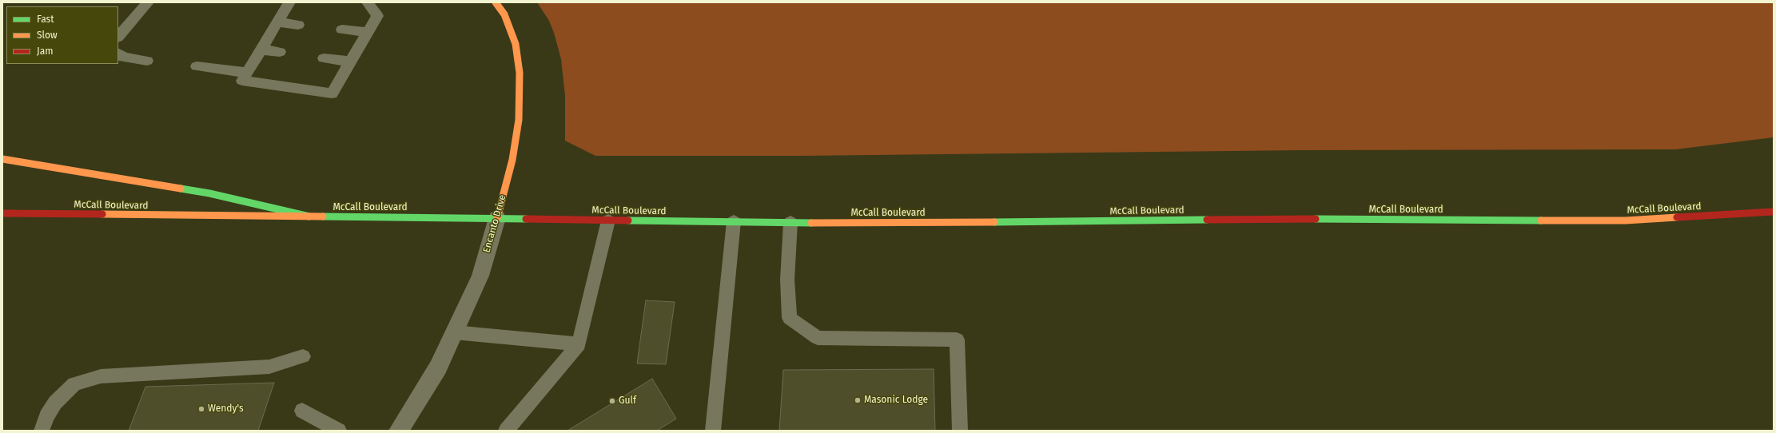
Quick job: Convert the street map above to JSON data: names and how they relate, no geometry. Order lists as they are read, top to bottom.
{
  "streets": {
    "main road": ["McCall Boulevard", "Encanto Drive"]
  },
  "crossings": [
    ["McCall Boulevard", "Encanto Drive"]
  ],
  "places": ["Masonic Lodge", "Gulf", "Wendy's"],
  "legend": ["Fast", "Slow", "Jam"]
}
